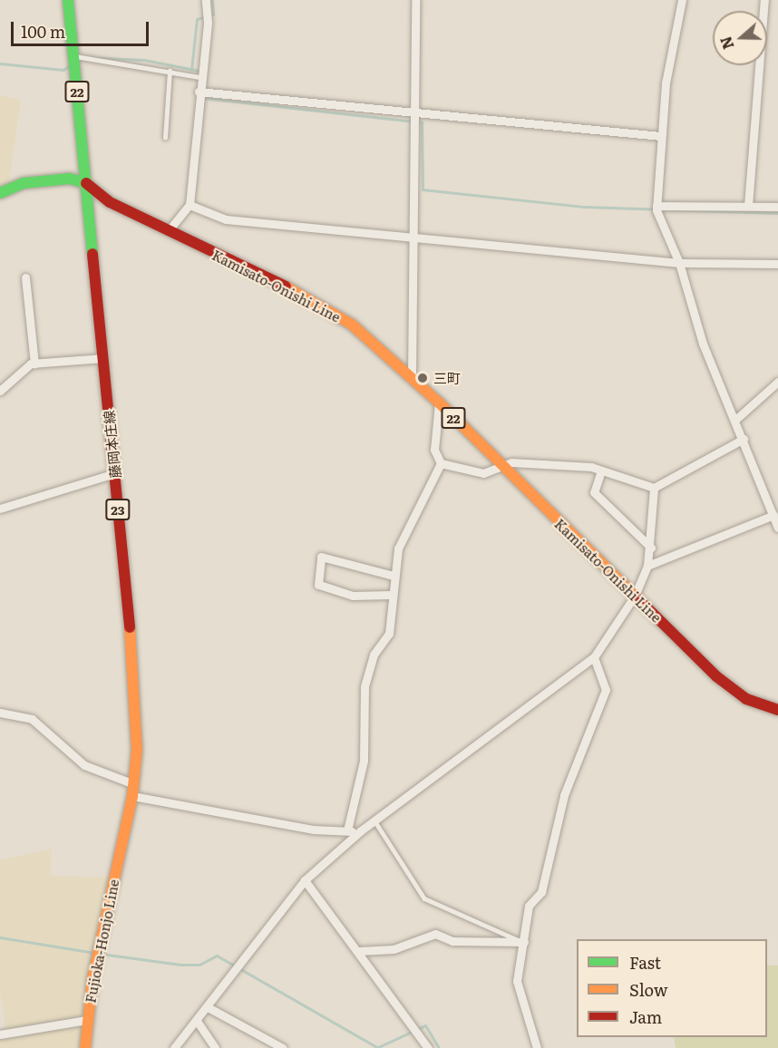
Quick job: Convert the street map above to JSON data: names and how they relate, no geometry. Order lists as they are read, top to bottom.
{
  "streets": {
    "main road": [
      "22",
      "Kamisato-Onishi Line",
      "藤岡本庄線",
      "23",
      "Fujioka-Honjo Line"
    ]
  },
  "crossings": [
    ["22", "Kamisato-Onishi Line"],
    ["22", "藤岡本庄線"],
    ["Kamisato-Onishi Line", "藤岡本庄線"],
    ["藤岡本庄線", "Fujioka-Honjo Line"]
  ],
  "places": ["三町"],
  "legend": ["Fast", "Slow", "Jam"],
  "scale_bar": "100 m",
  "north": "left"
}
